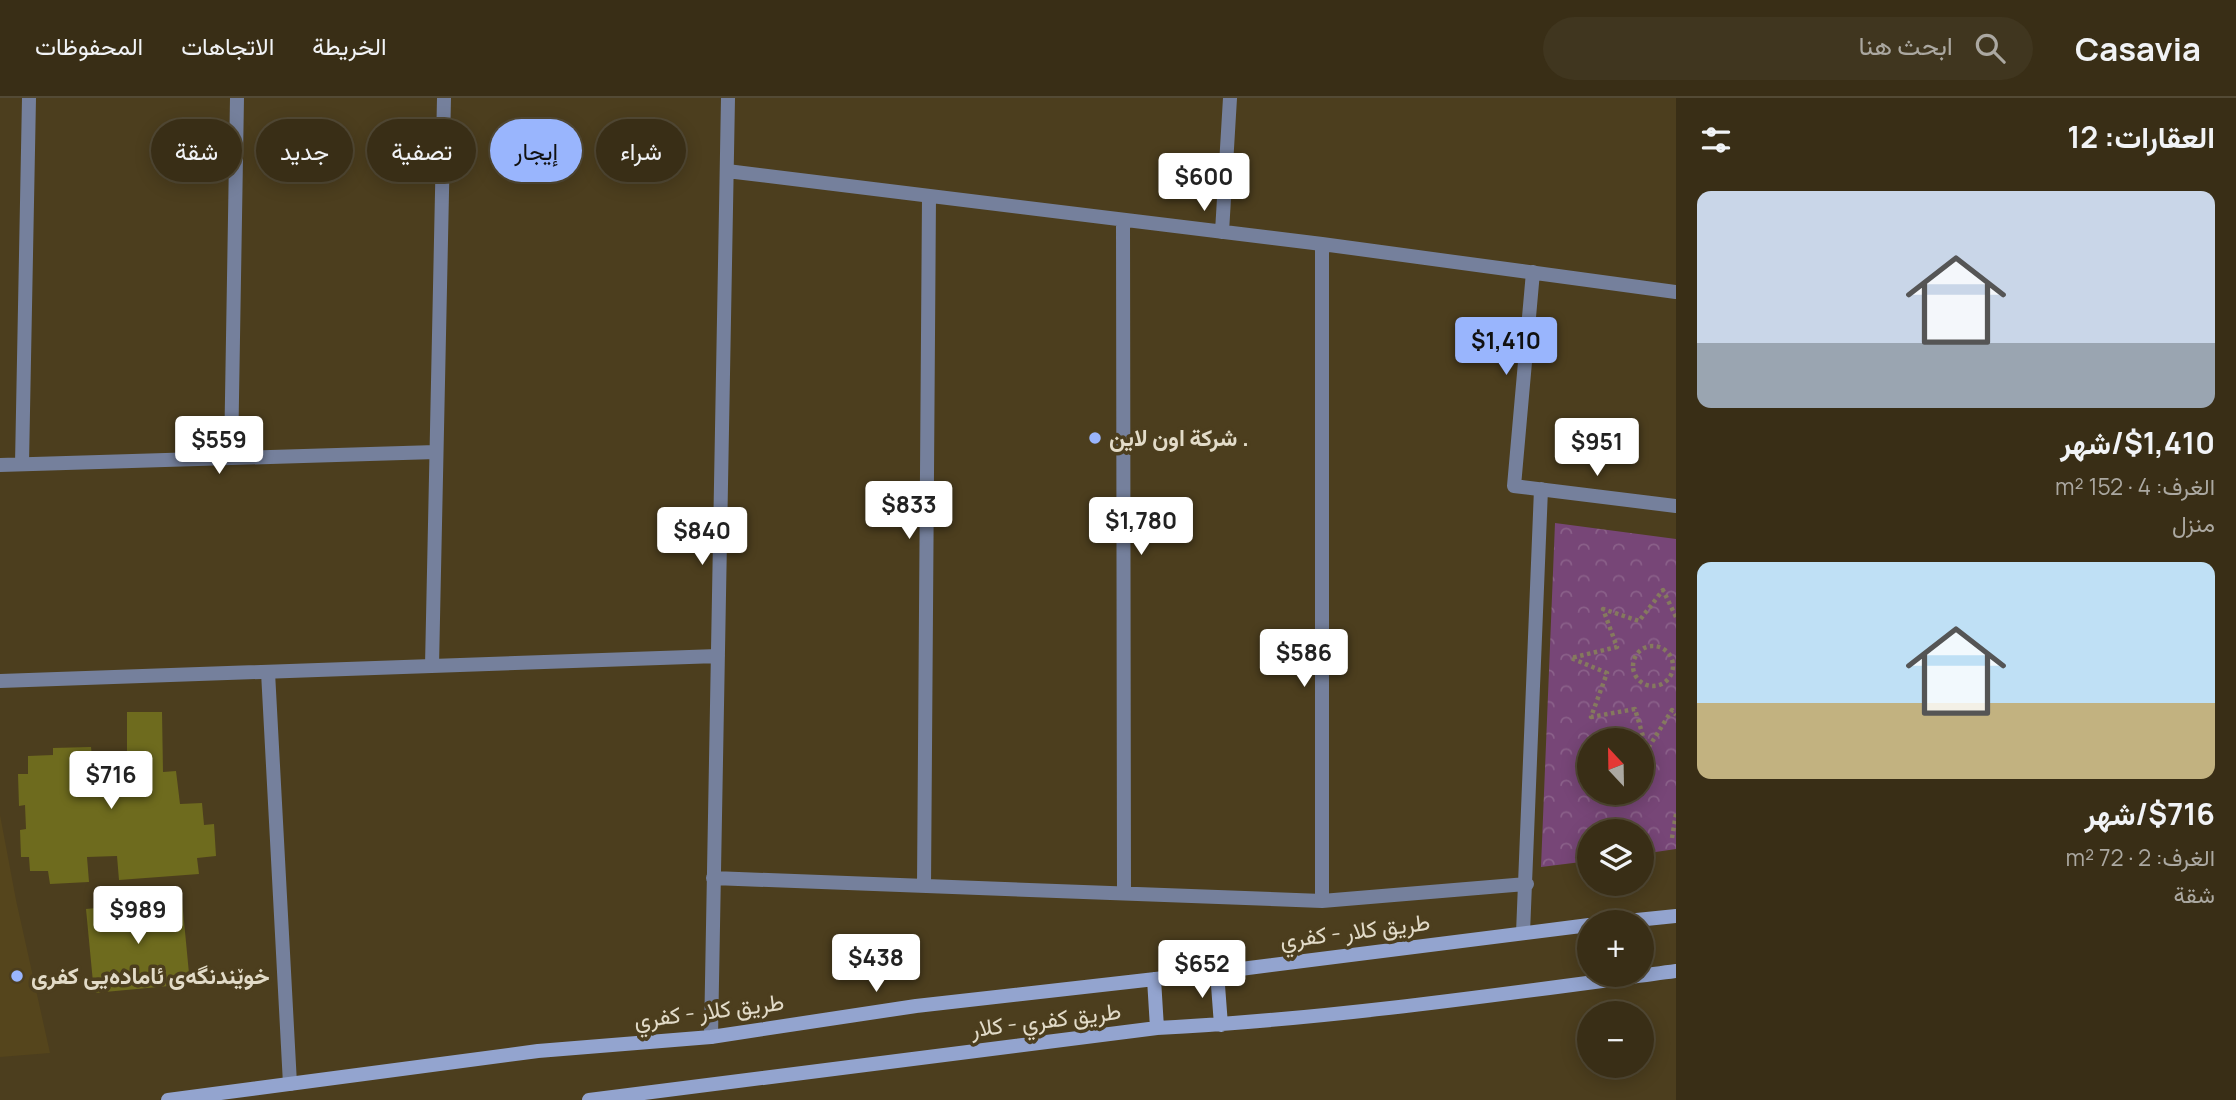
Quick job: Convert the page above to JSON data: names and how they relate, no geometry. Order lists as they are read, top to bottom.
{
  "streets": {
    "main road": ["طريق كلار - كفري", "طريق كفري - كلار"]
  },
  "places": ["شركة اون لاين .", "خوێندنگەی ئامادەیی کفری"],
  "north": "top",
  "page": {
    "header": "Casavia",
    "search": "ابحث هنا",
    "nav": ["الخريطة", "الاتجاهات", "المحفوظات"],
    "heading": "العقارات: 12",
    "chip": [
      "شراء",
      "إيجار",
      "تصفية",
      "جديد",
      "شقة"
    ],
    "price": [
      "$600",
      "$1,410",
      "$559",
      "$951",
      "$833",
      "$1,780",
      "$840",
      "$586",
      "$716",
      "$989",
      "$438",
      "$652"
    ],
    "list": [
      {
        "name": "$1,410/شهر",
        "note": "الغرف: 4 · 152 m² · منزل"
      },
      {
        "name": "$716/شهر",
        "note": "الغرف: 2 · 72 m² · شقة"
      }
    ],
    "map_buttons": ["+", "−"]
  }
}
